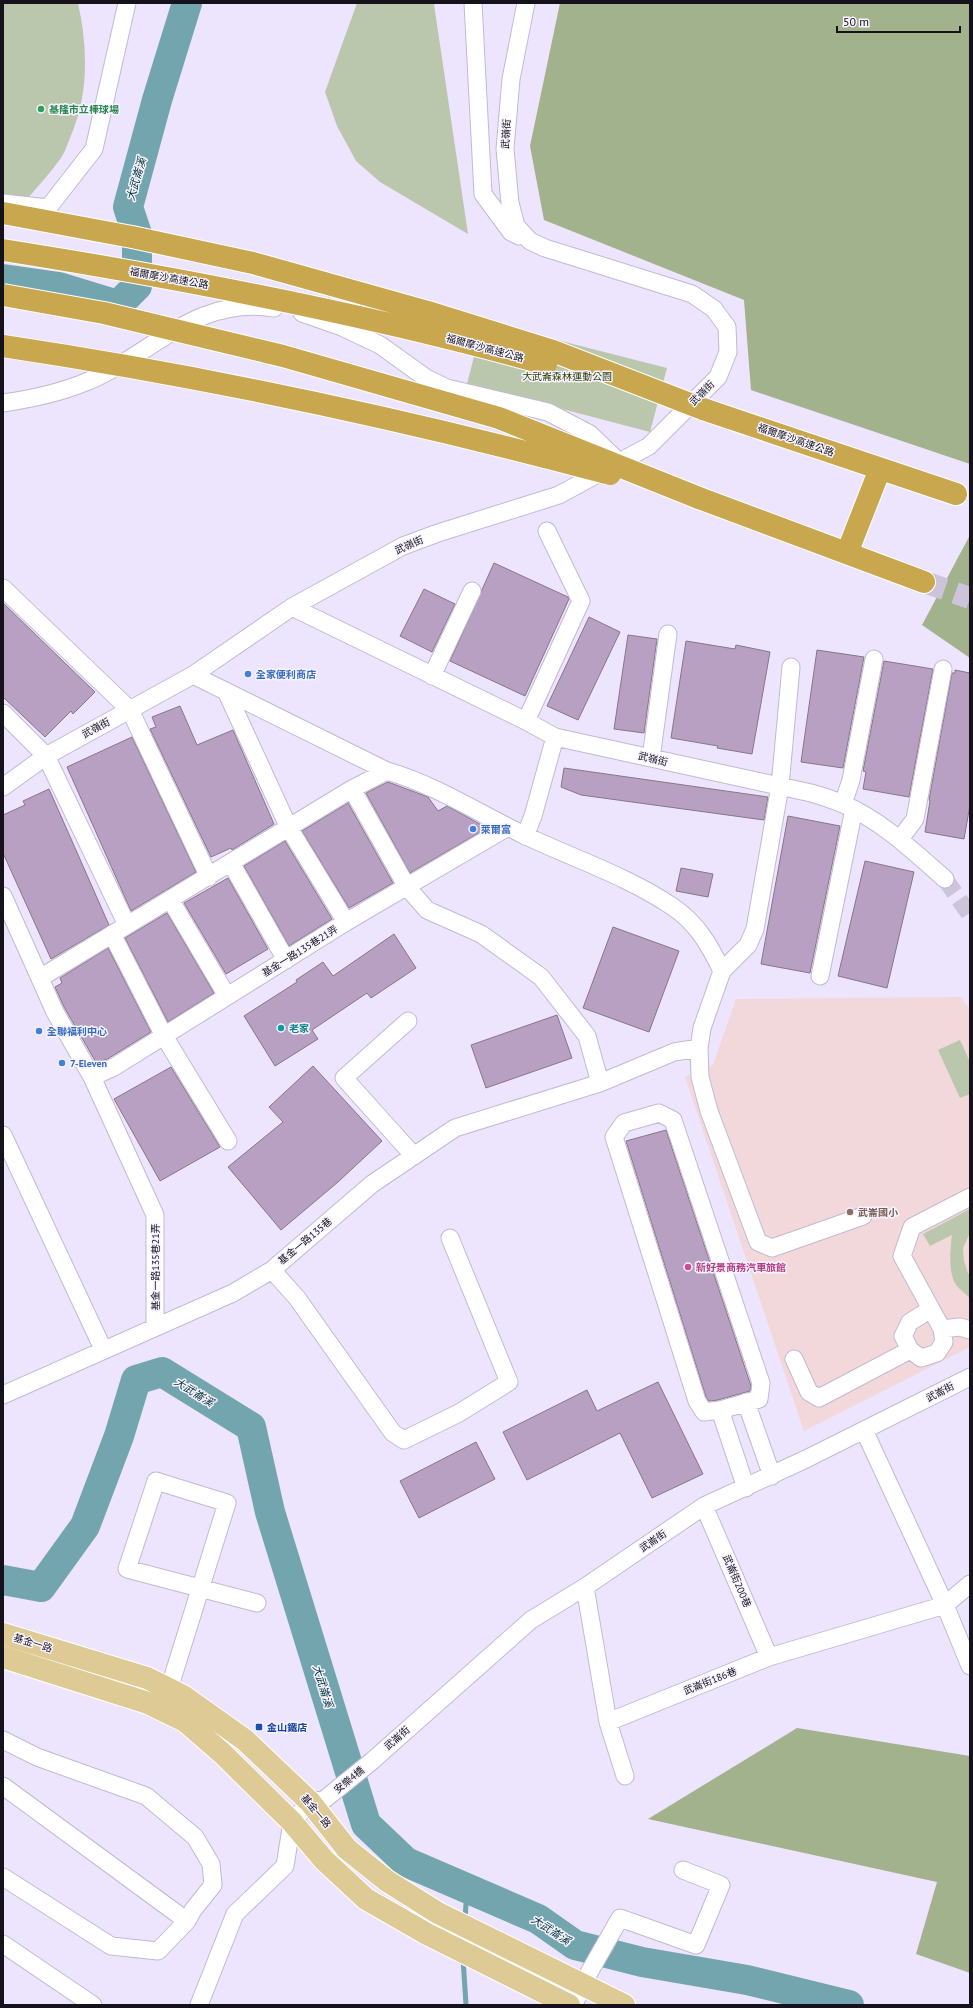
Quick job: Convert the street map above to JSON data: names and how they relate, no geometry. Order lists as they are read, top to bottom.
{
  "streets": {
    "highway": ["福爾摩沙高速公路"],
    "main road": ["基金一路"],
    "street": [
      "武嶺街",
      "基金一路135巷21弄",
      "基金一路135巷",
      "武崙街",
      "武崙街200巷",
      "武崙街186巷",
      "安樂4橋"
    ]
  },
  "crossings": [
    ["基金一路135巷21弄", "基金一路135巷"],
    ["武崙街", "武崙街200巷"],
    ["武崙街", "安樂4橋"],
    ["武崙街200巷", "武崙街186巷"],
    ["基金一路", "安樂4橋"]
  ],
  "water": ["大武崙溪"],
  "parks": ["大武崙森林運動公園"],
  "places": {
    "other": [
      "基隆市立棒球場",
      "全家便利商店",
      "萊爾富",
      "老家",
      "全聯福利中心",
      "7-Eleven",
      "武崙國小",
      "新好景商務汽車旅館"
    ],
    "transit": ["金山鐵店"]
  },
  "scale_bar": "50 m"
}
